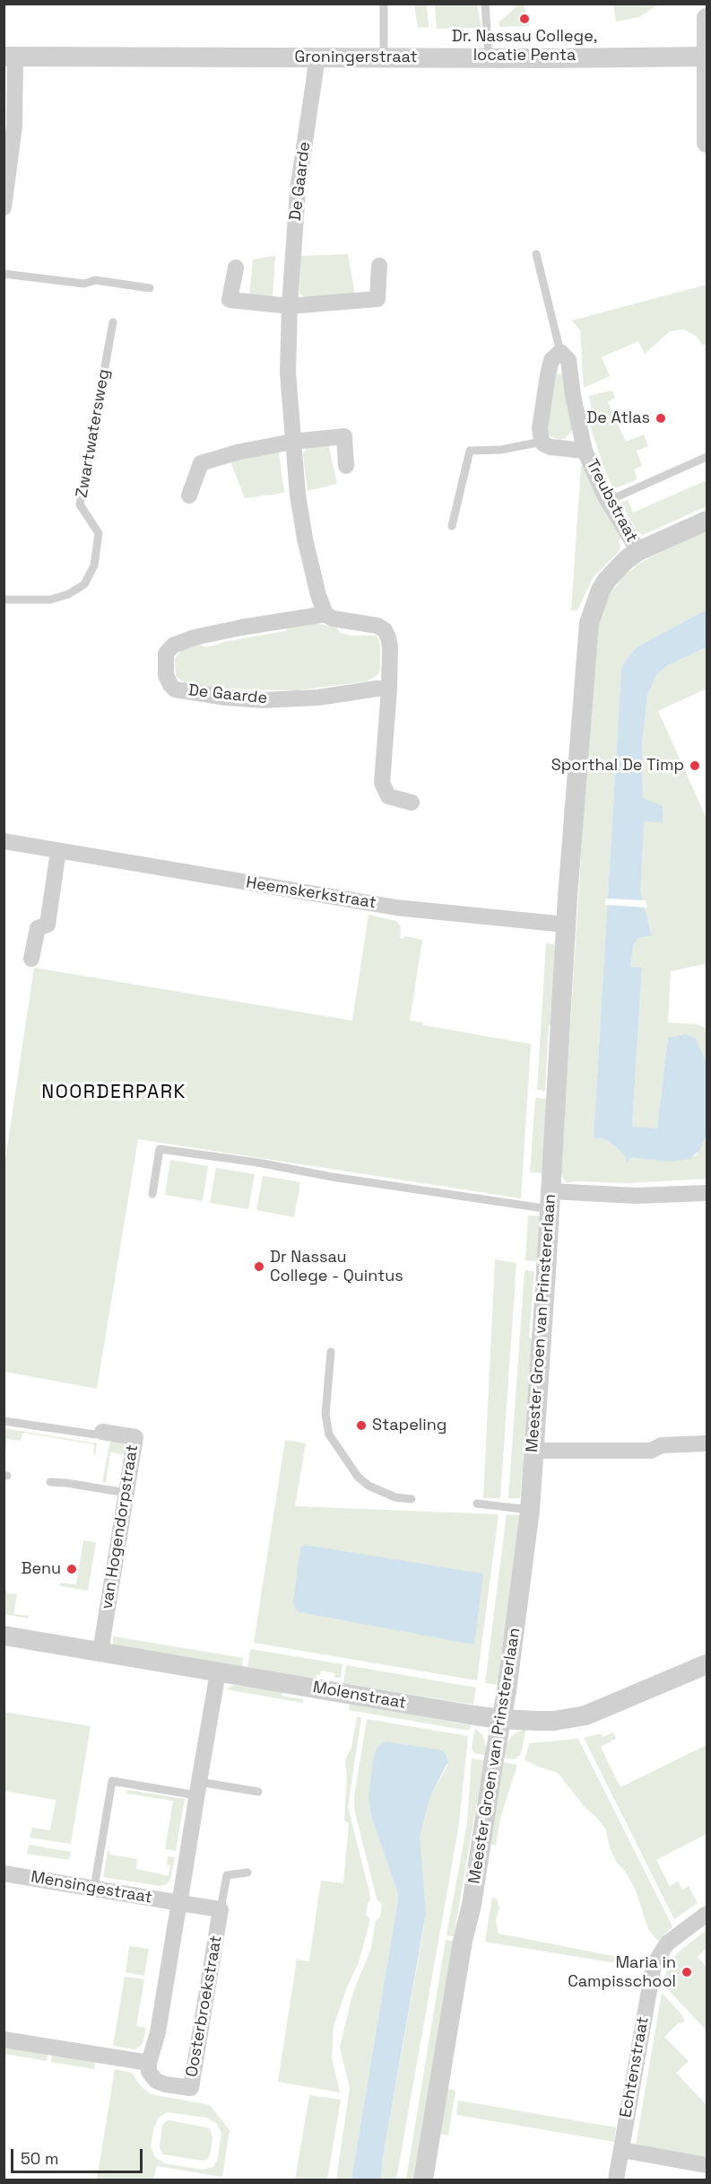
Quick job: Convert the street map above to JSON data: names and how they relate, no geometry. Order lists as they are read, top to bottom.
{
  "streets": {
    "street": [
      "Groningerstraat",
      "De Gaarde",
      "Treubstraat",
      "Heemskerkstraat",
      "Meester Groen van Prinstererlaan",
      "van Hogendorpstraat",
      "Molenstraat",
      "Mensingestraat",
      "Oosterbroekstraat",
      "Echtenstraat"
    ],
    "lane": ["Zwartwatersweg"]
  },
  "crossings": [
    ["Groningerstraat", "De Gaarde"],
    ["Treubstraat", "Meester Groen van Prinstererlaan"],
    ["Heemskerkstraat", "Meester Groen van Prinstererlaan"],
    ["Meester Groen van Prinstererlaan", "Molenstraat"],
    ["van Hogendorpstraat", "Molenstraat"]
  ],
  "districts": ["NOORDERPARK"],
  "places": [
    "Dr. Nassau College, locatie Penta",
    "De Atlas",
    "Sporthal De Timp",
    "Dr Nassau College - Quintus",
    "Stapeling",
    "Benu",
    "Maria in Campisschool"
  ],
  "scale_bar": "50 m"
}
